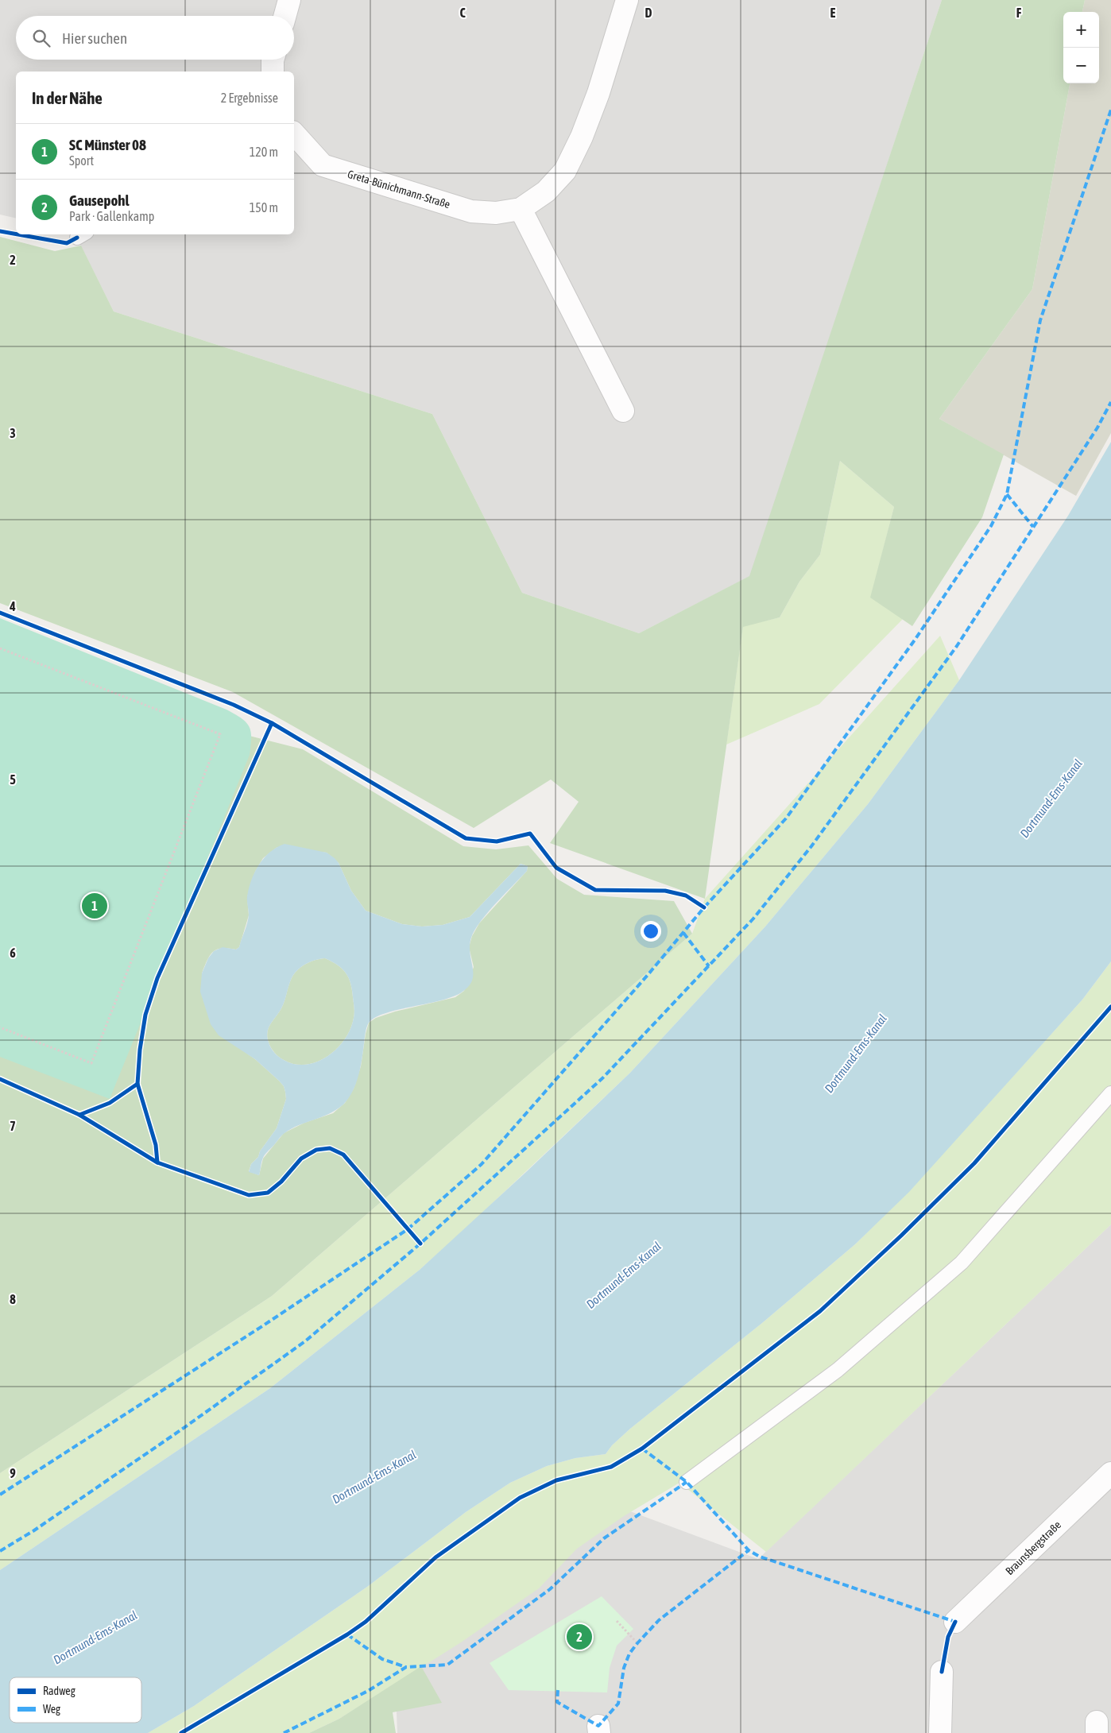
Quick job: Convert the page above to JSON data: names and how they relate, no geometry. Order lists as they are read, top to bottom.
{
  "streets": {
    "street": ["Greta-Bünichmann-Straße", "Braunsbergstraße"]
  },
  "water": ["Dortmund-Ems-Kanal"],
  "legend": ["Radweg", "Weg"],
  "page": {
    "map_buttons": ["+", "−"],
    "search": "Hier suchen",
    "heading": ["In der Nähe", "2 Ergebnisse"],
    "list": [
      {
        "mark": "1",
        "name": "SC Münster 08",
        "note": "Sport",
        "value": "120 m"
      },
      {
        "mark": "2",
        "name": "Gausepohl",
        "note": "Park · Gallenkamp",
        "value": "150 m"
      }
    ],
    "pins": ["1", "2"]
  },
  "grid": {
    "columns": [
      "C",
      "D",
      "E",
      "F"
    ],
    "rows": [
      "2",
      "3",
      "4",
      "5",
      "6",
      "7",
      "8",
      "9"
    ]
  }
}
